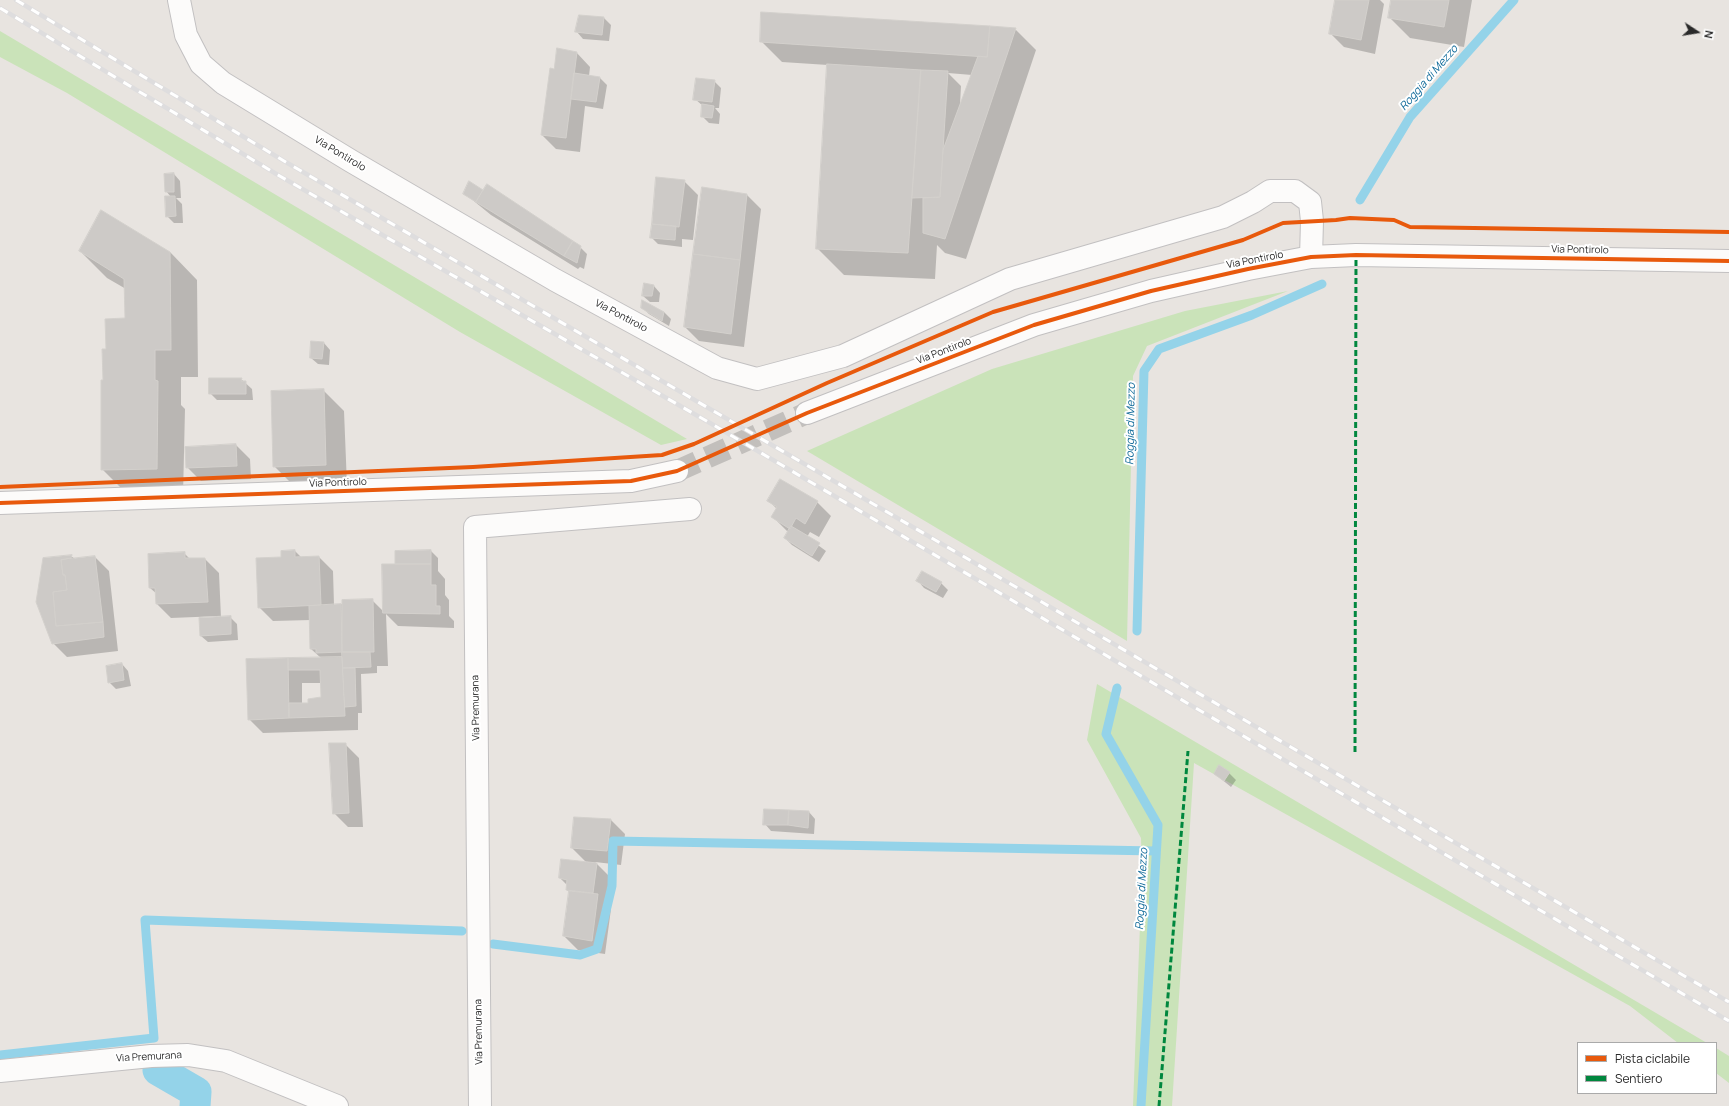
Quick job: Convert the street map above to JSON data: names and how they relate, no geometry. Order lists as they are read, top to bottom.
{
  "streets": {
    "street": ["Via Pontirolo", "Via Premurana"]
  },
  "water": ["Roggia di Mezzo"],
  "legend": ["Pista ciclabile", "Sentiero"],
  "north": "right"
}
